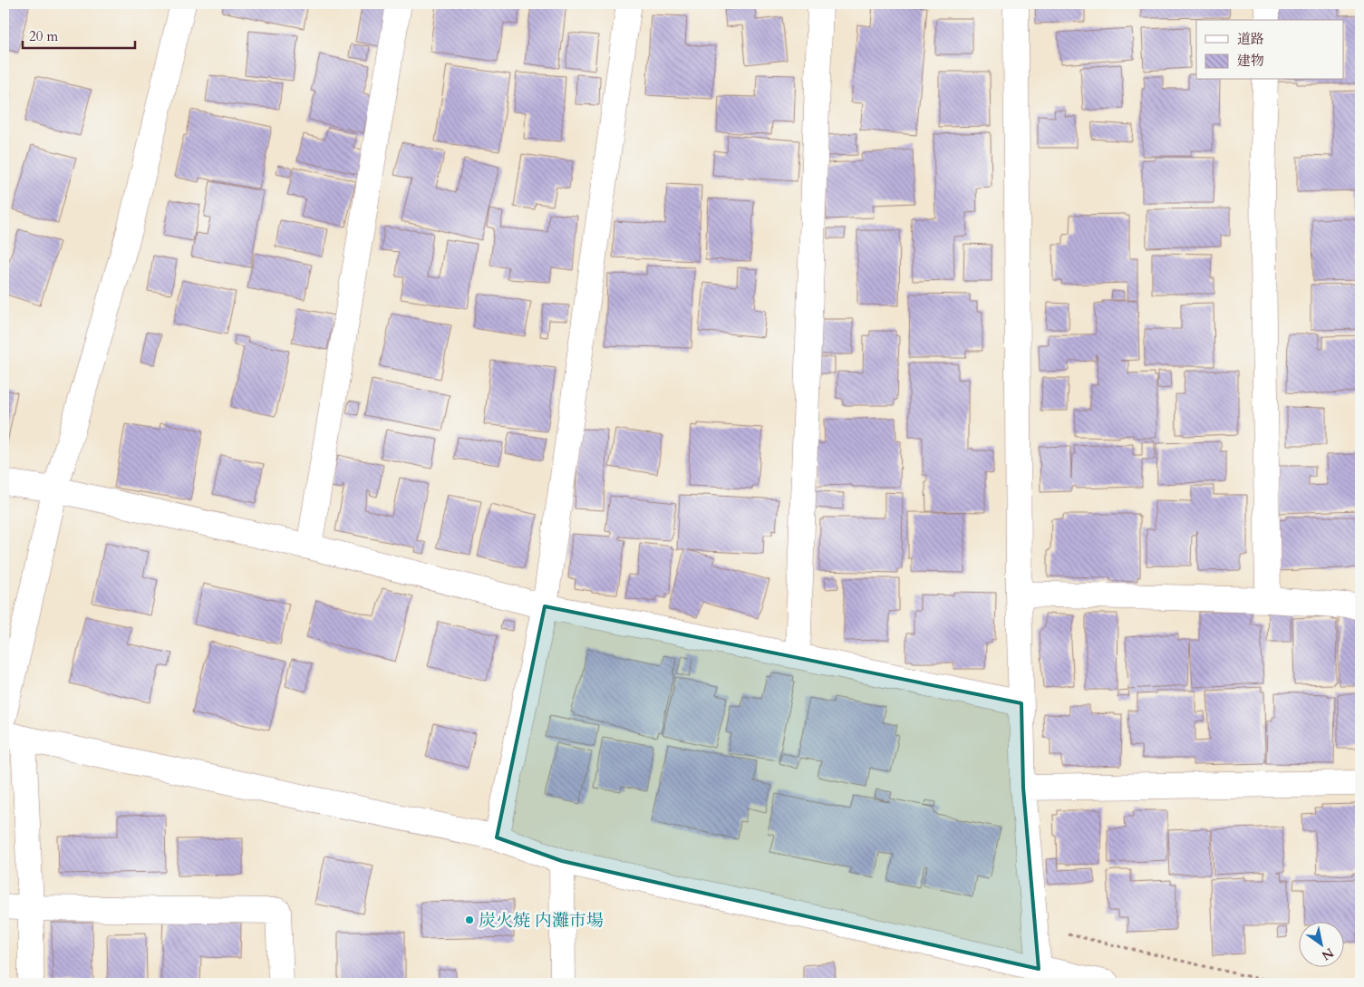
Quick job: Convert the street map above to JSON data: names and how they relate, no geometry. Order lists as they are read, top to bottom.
{
  "places": ["炭火焼 内灘市場"],
  "legend": ["道路", "建物"],
  "scale_bar": "20 m",
  "north": "bottom right"
}
